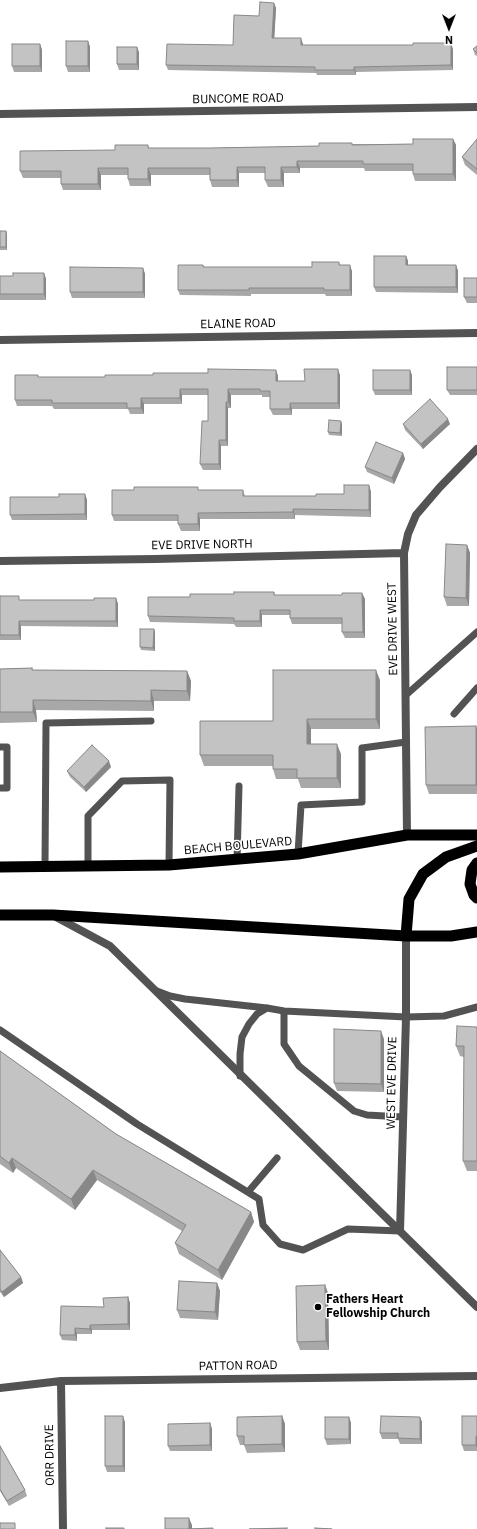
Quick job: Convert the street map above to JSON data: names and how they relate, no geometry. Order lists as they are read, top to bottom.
{
  "streets": {
    "highway": ["BEACH BOULEVARD"],
    "street": [
      "BUNCOME ROAD",
      "ELAINE ROAD",
      "EVE DRIVE NORTH",
      "EVE DRIVE WEST",
      "WEST EVE DRIVE",
      "PATTON ROAD",
      "ORR DRIVE"
    ]
  },
  "crossings": [
    ["EVE DRIVE NORTH", "EVE DRIVE WEST"],
    ["EVE DRIVE WEST", "BEACH BOULEVARD"],
    ["PATTON ROAD", "ORR DRIVE"]
  ],
  "places": ["Fathers Heart Fellowship Church"],
  "north": "bottom"
}
